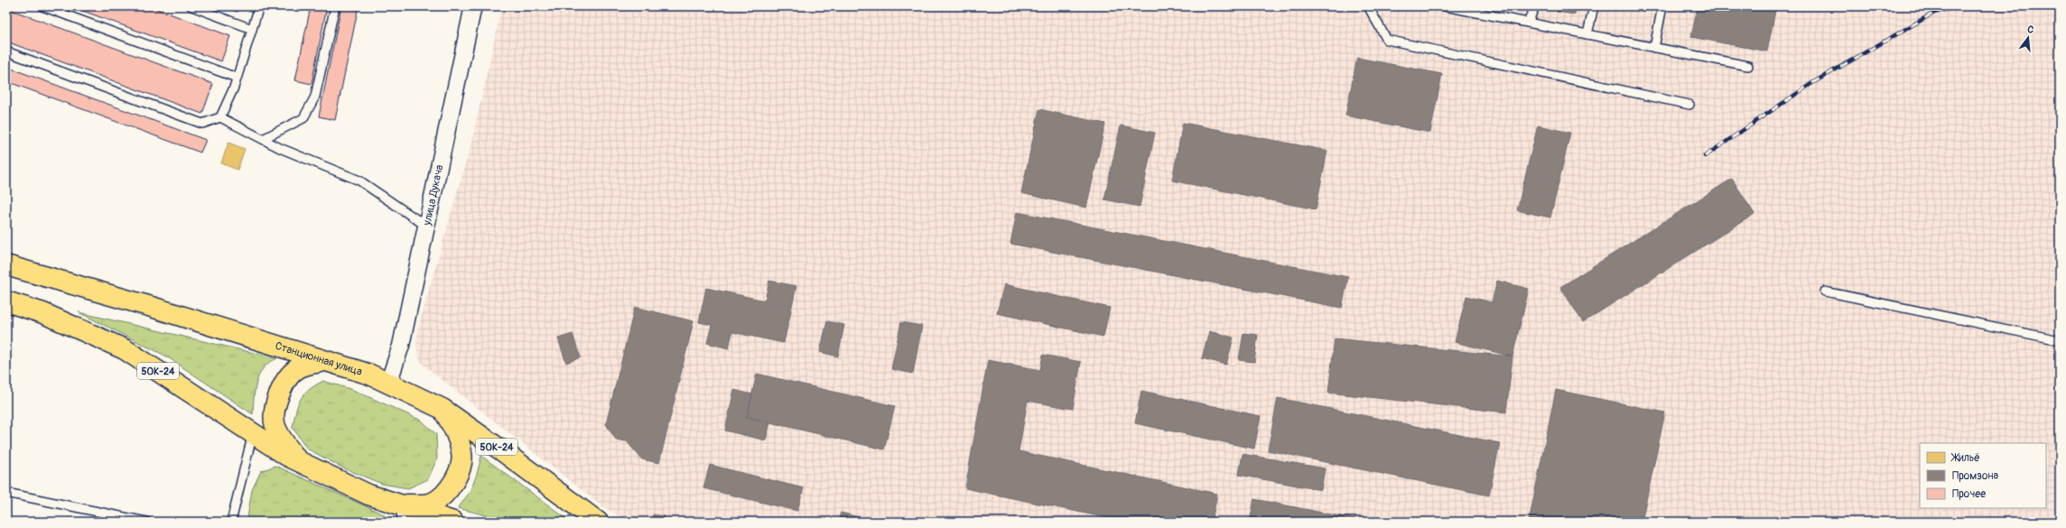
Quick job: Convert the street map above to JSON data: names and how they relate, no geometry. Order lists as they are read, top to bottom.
{
  "streets": {
    "main road": ["Станционная улица", "50К-24"],
    "street": ["улица Дукача"]
  },
  "crossings": [
    ["улица Дукача", "Станционная улица"]
  ],
  "legend": ["Жильё", "Промзона", "Прочее"],
  "north": "top"
}
